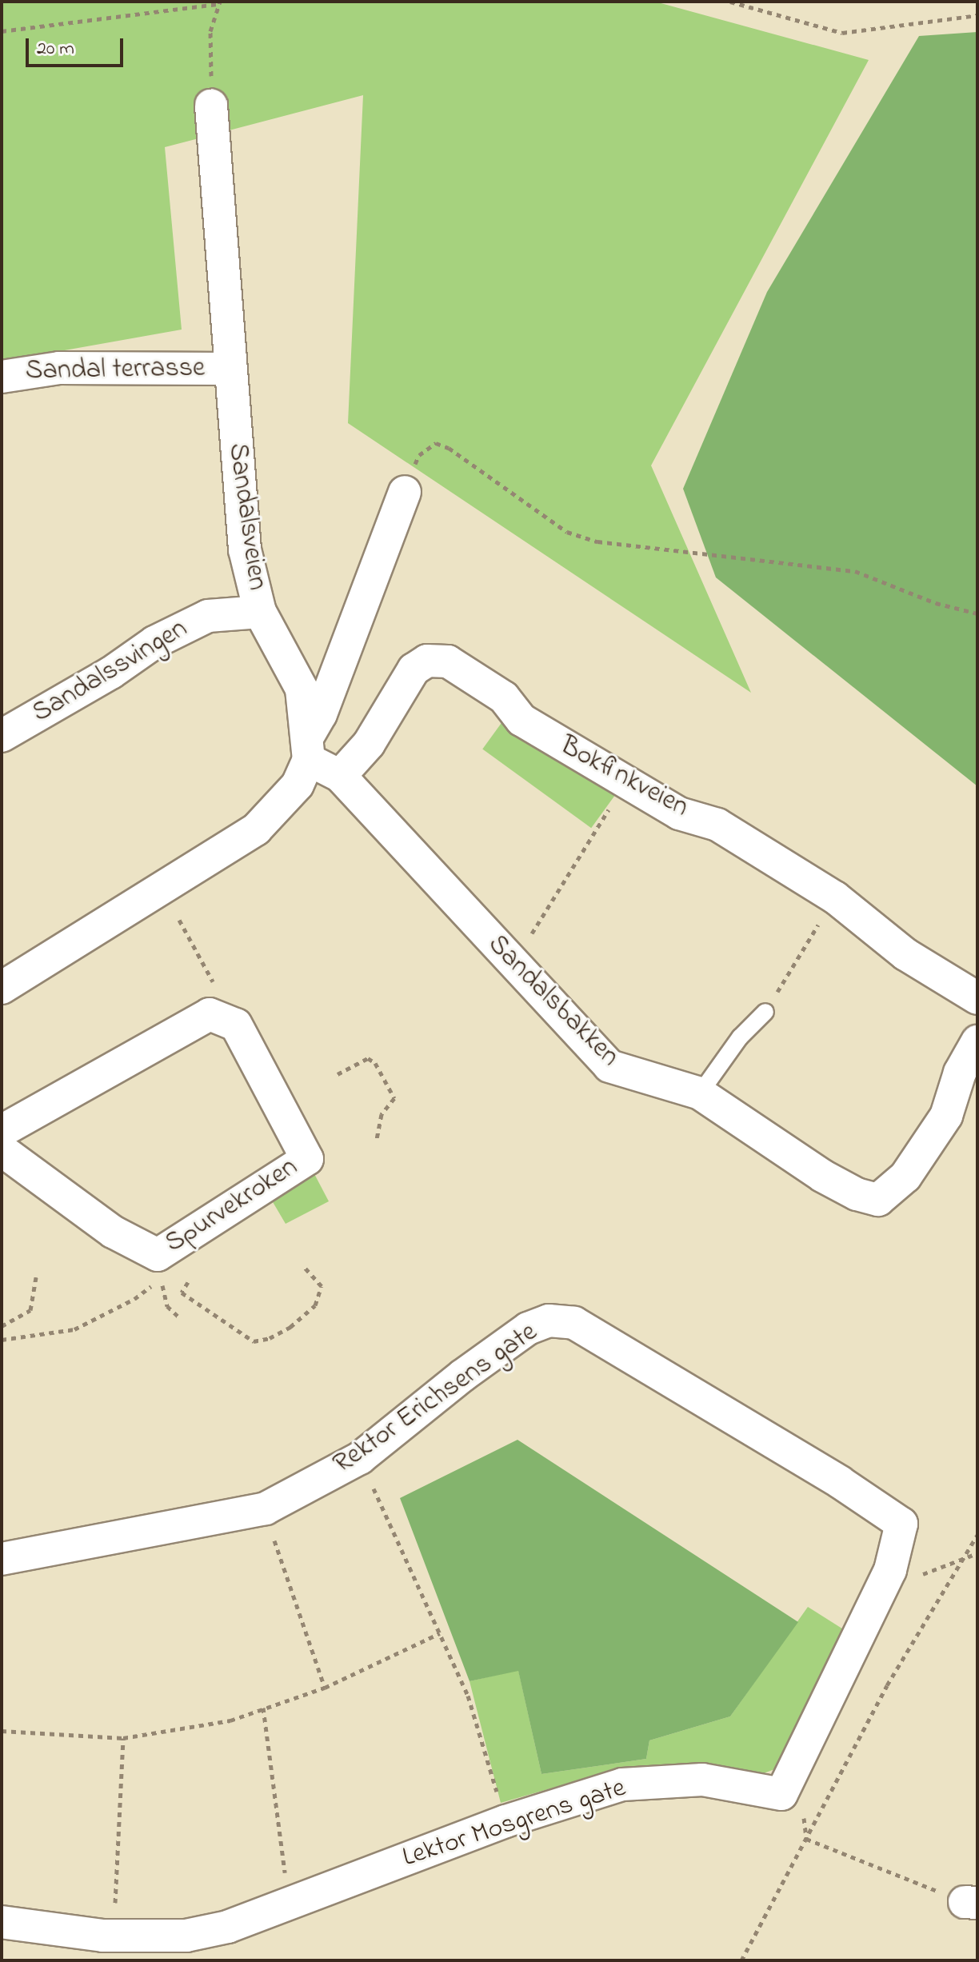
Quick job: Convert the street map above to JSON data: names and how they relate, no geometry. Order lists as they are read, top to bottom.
{
  "streets": {
    "street": [
      "Sandal terrasse",
      "Sandalsveien",
      "Sandalssvingen",
      "Bokfinkveien",
      "Sandalsbakken",
      "Spurvekroken",
      "Rektor Erichsens gate",
      "Lektor Mosgrens gate"
    ]
  },
  "crossings": [
    ["Sandal terrasse", "Sandalsveien"],
    ["Sandalsveien", "Sandalssvingen"],
    ["Sandalsveien", "Sandalsbakken"],
    ["Bokfinkveien", "Sandalsbakken"]
  ],
  "scale_bar": "20 m"
}
